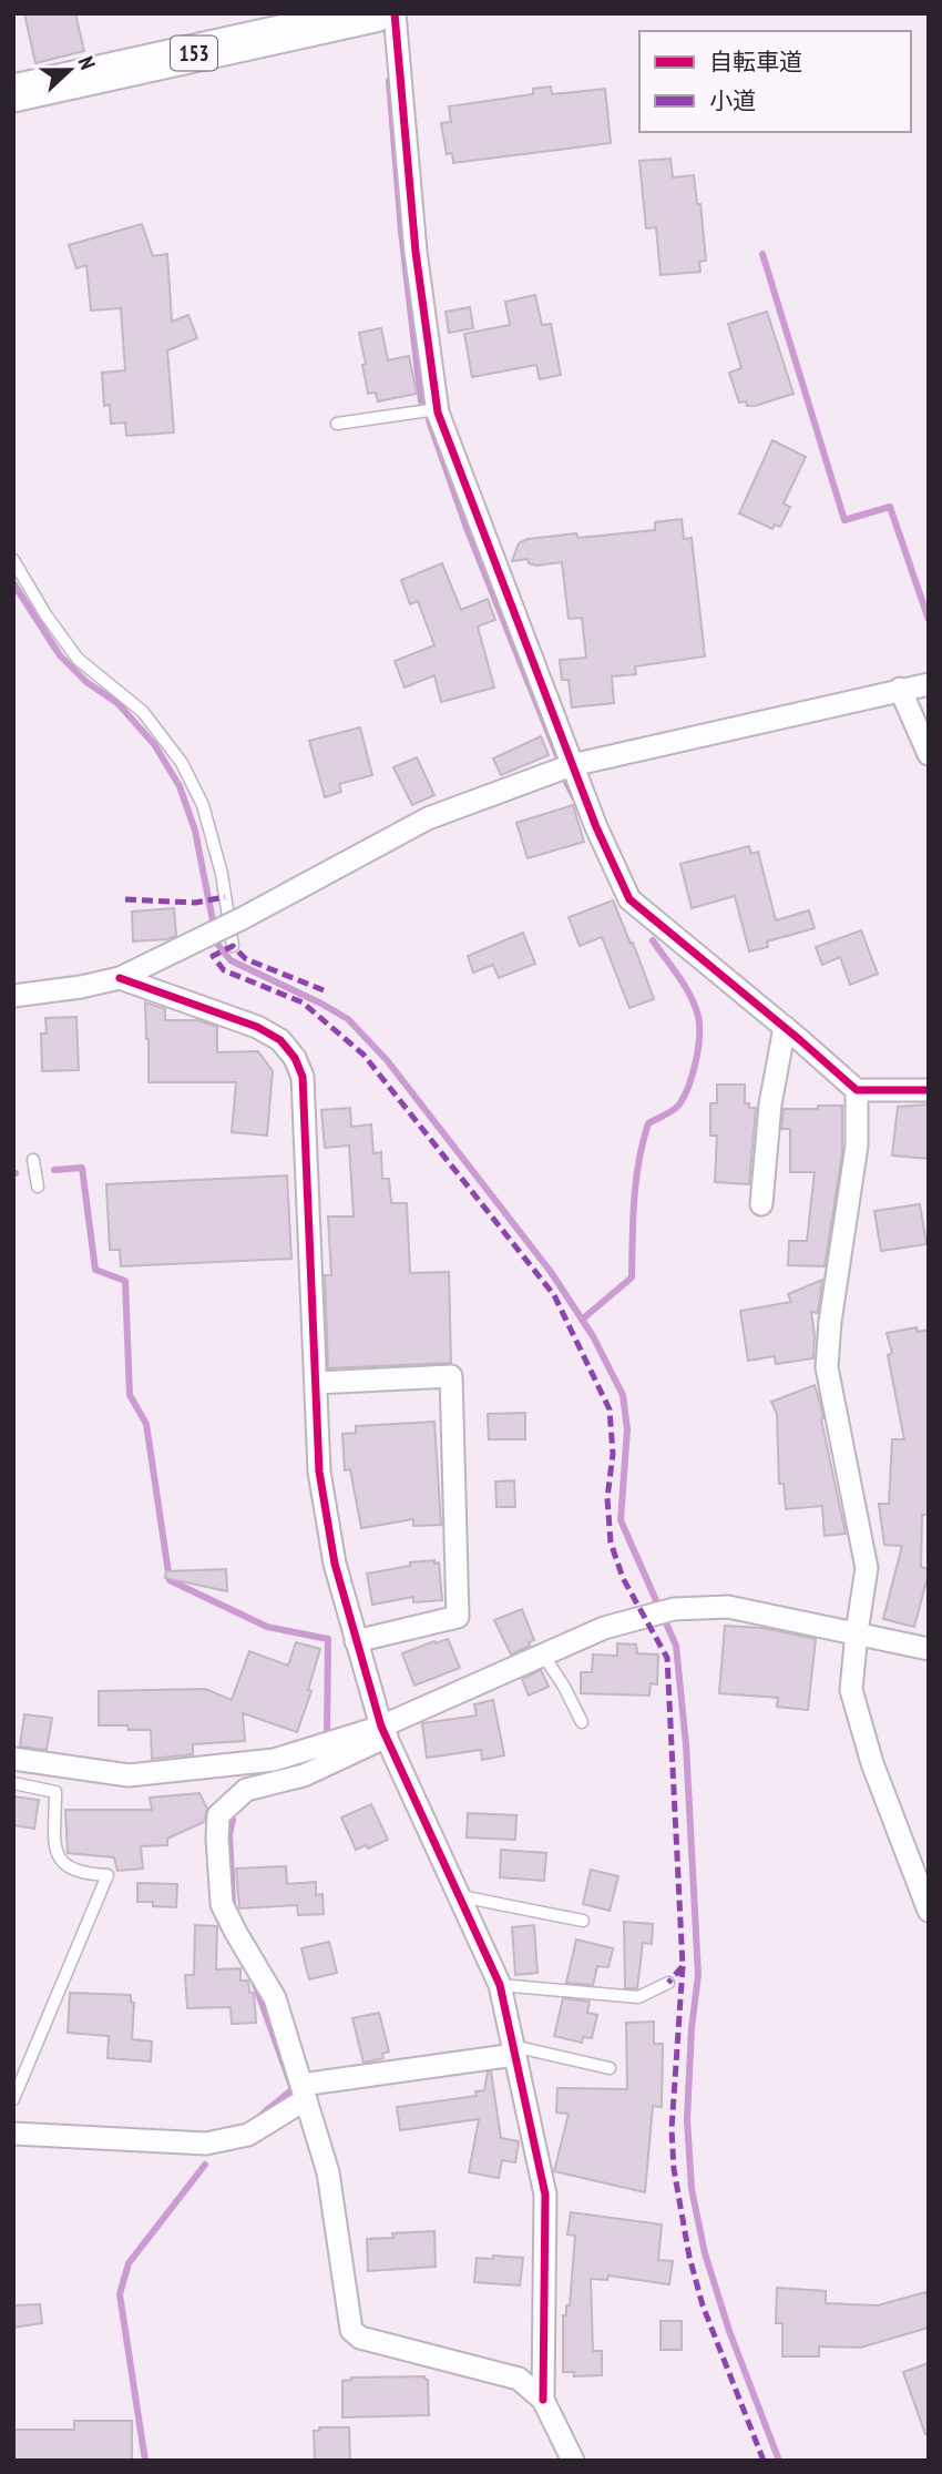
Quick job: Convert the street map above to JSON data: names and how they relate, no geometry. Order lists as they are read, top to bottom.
{
  "streets": {
    "highway": ["153"]
  },
  "legend": ["自転車道", "小道"],
  "north": "right"
}
